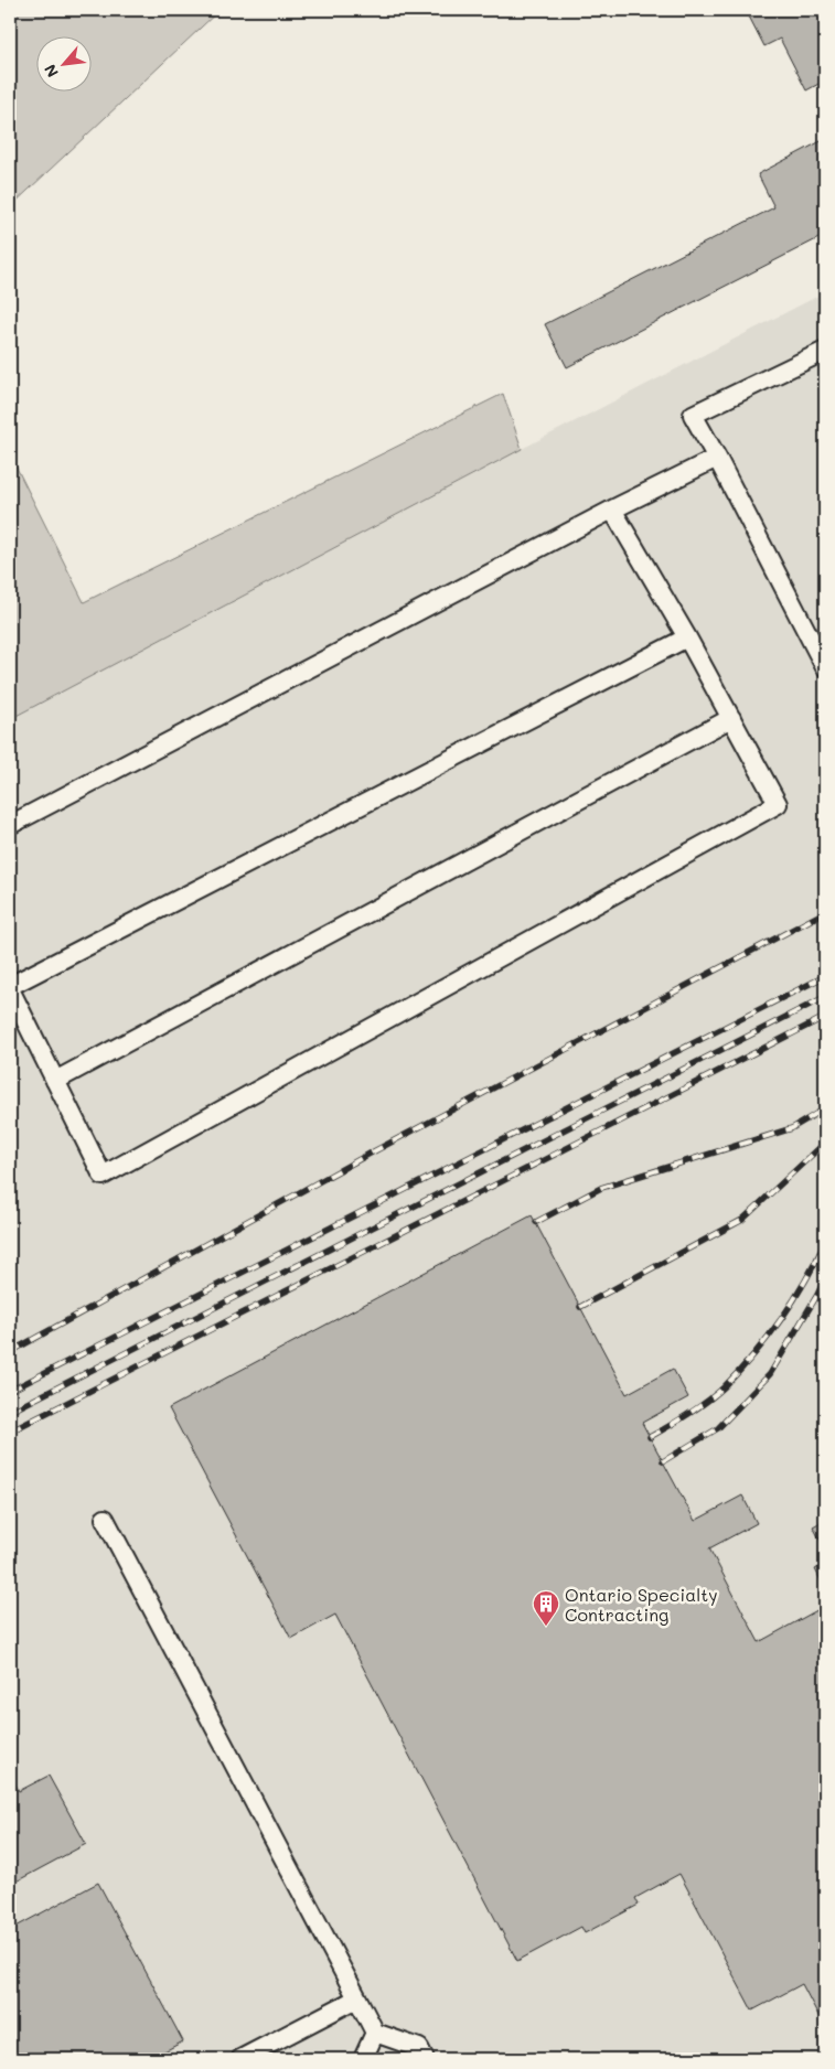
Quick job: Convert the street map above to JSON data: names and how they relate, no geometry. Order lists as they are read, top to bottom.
{
  "places": {
    "building": ["Ontario Specialty Contracting"]
  },
  "north": "bottom left"
}
